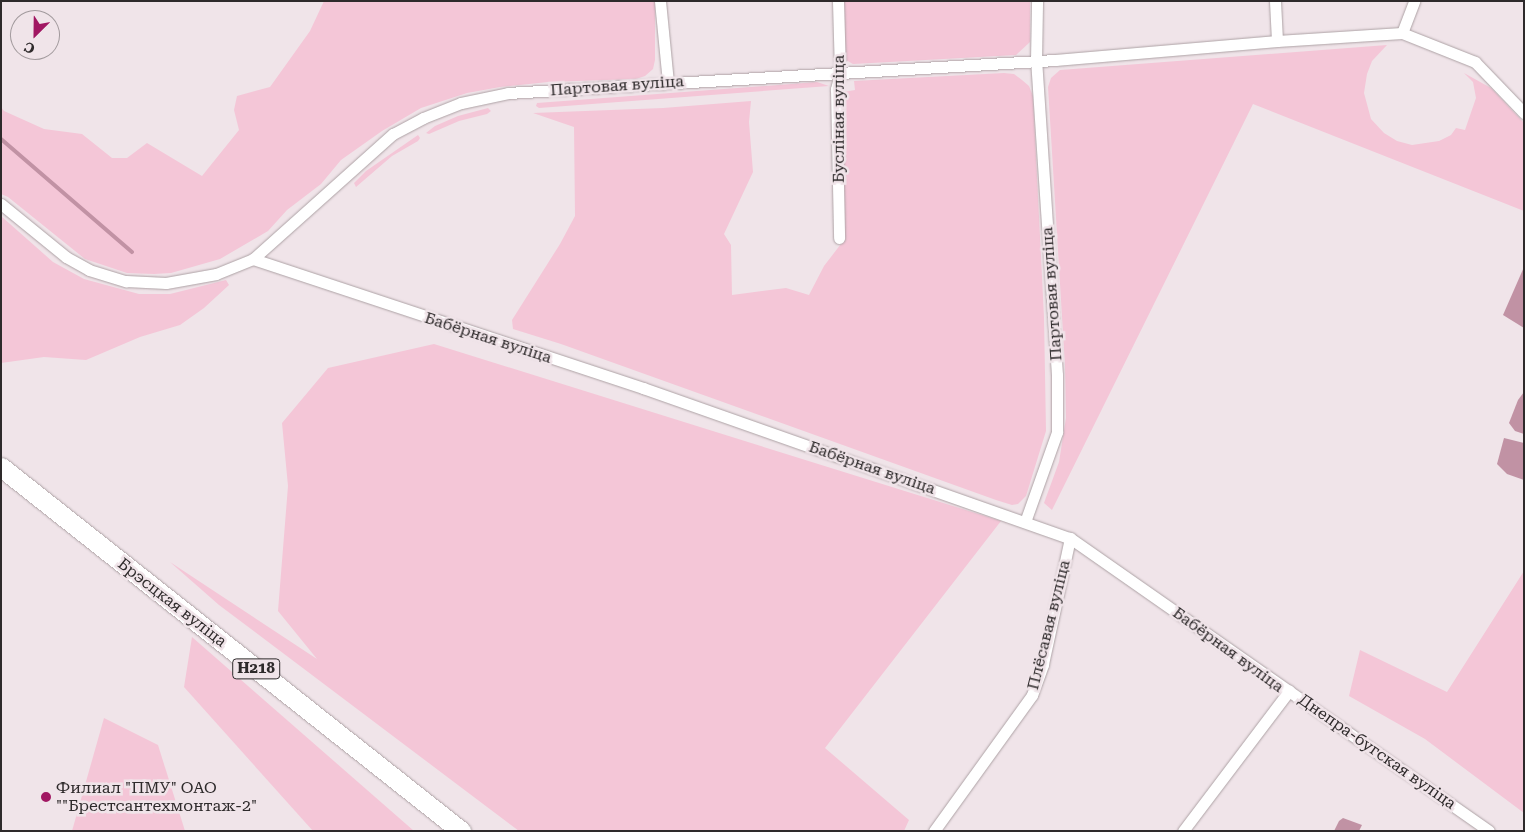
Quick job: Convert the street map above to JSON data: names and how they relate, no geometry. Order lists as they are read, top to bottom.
{
  "streets": {
    "main road": ["Брэсцкая вуліца", "Н218"],
    "street": [
      "Партовая вуліца",
      "Бусліная вуліца",
      "Бабёрная вуліца",
      "Плёсавая вуліца",
      "Днепра-бугская вуліца"
    ]
  },
  "crossings": [
    ["Партовая вуліца", "Бусліная вуліца"],
    ["Партовая вуліца", "Бабёрная вуліца"],
    ["Бабёрная вуліца", "Плёсавая вуліца"],
    ["Бабёрная вуліца", "Днепра-бугская вуліца"]
  ],
  "places": ["Филиал \"ПМУ\" ОАО \"\"Брестсантехмонтаж-2\""],
  "north": "bottom left"
}
